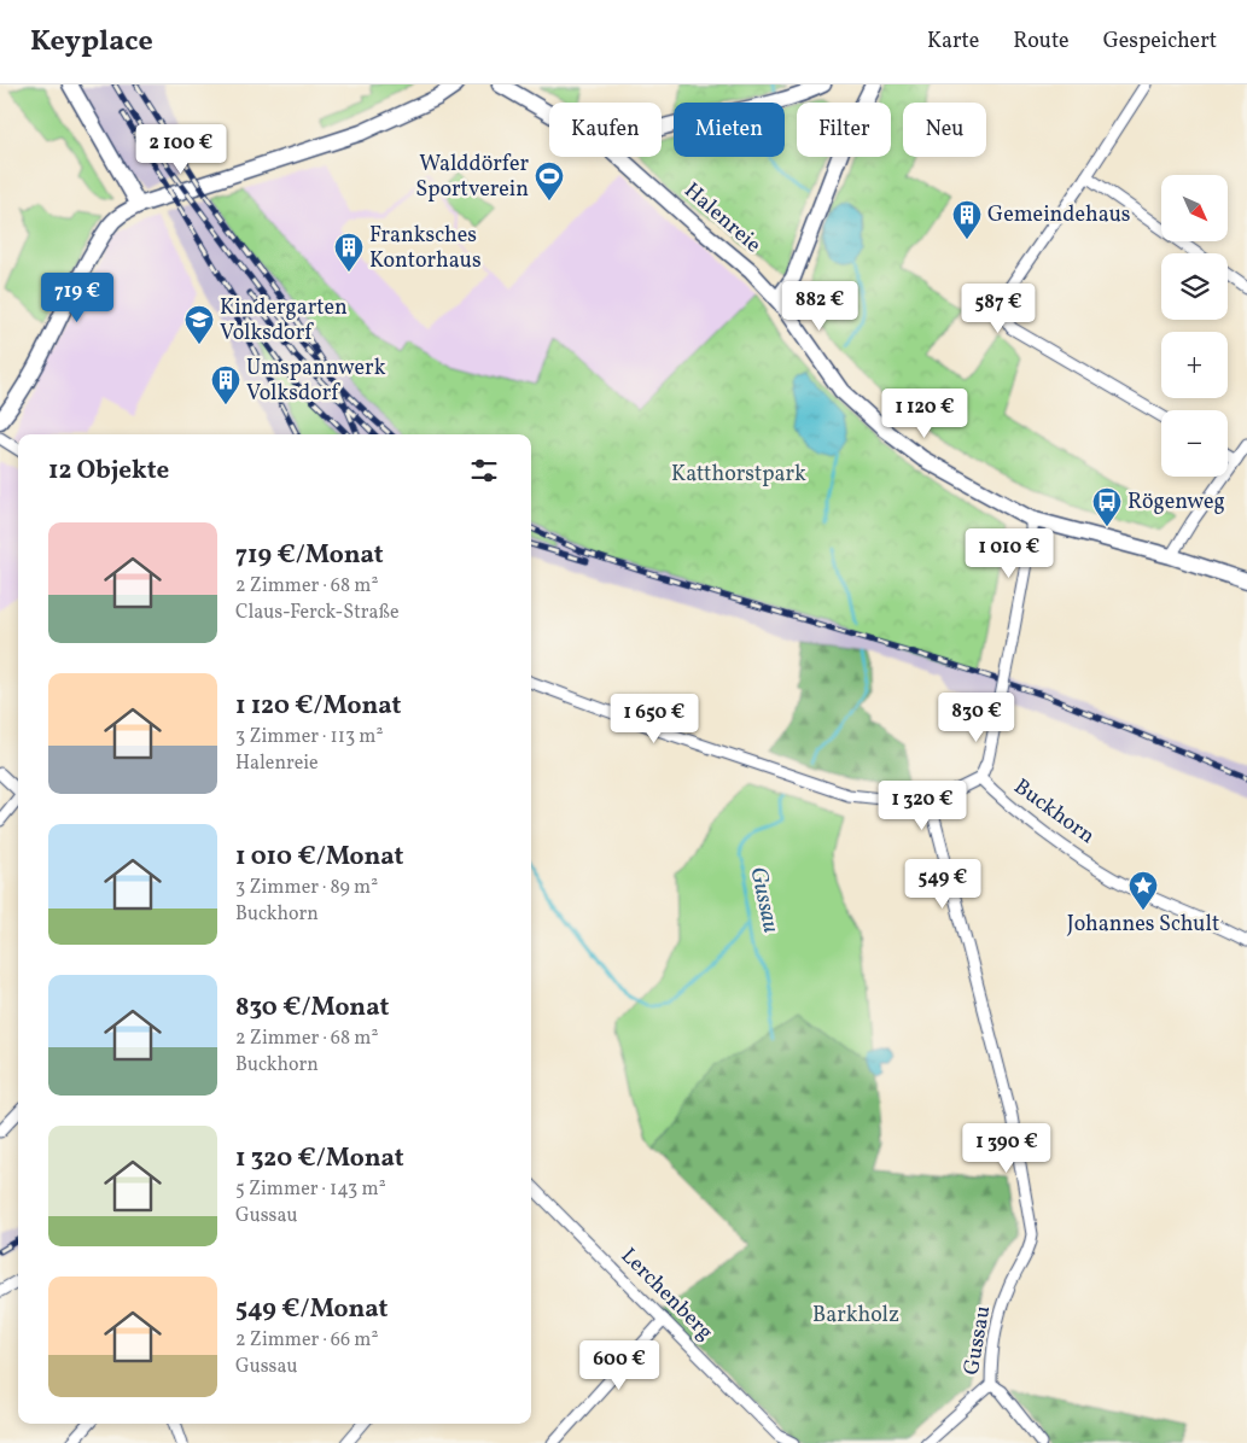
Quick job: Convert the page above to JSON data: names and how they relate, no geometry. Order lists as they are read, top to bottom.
{
  "streets": {
    "main road": ["Halenreie"],
    "street": ["Buckhorn", "Lerchenberg", "Gussau"]
  },
  "water": ["Gussau"],
  "parks": ["Katthorstpark", "Barkholz"],
  "places": {
    "sports": ["Walddörfer Sportverein"],
    "building": ["Gemeindehaus", "Franksches Kontorhaus", "Umspannwerk Volksdorf"],
    "school or university": ["Kindergarten Volksdorf"],
    "bus stop": ["Rögenweg"],
    "place": ["Johannes Schult"]
  },
  "north": "bottom right",
  "page": {
    "header": "Keyplace",
    "nav": ["Karte", "Route", "Gespeichert"],
    "chip": [
      "Kaufen",
      "Mieten",
      "Filter",
      "Neu"
    ],
    "price": [
      "2 100 €",
      "719 €",
      "882 €",
      "587 €",
      "1 120 €",
      "1 010 €",
      "830 €",
      "1 650 €",
      "1 320 €",
      "549 €",
      "1 390 €",
      "600 €"
    ],
    "map_buttons": ["+", "−"],
    "heading": "12 Objekte",
    "list": [
      {
        "name": "719 €/Monat",
        "note": "2 Zimmer · 68 m² · Claus-Ferck-Straße"
      },
      {
        "name": "1 120 €/Monat",
        "note": "3 Zimmer · 113 m² · Halenreie"
      },
      {
        "name": "1 010 €/Monat",
        "note": "3 Zimmer · 89 m² · Buckhorn"
      },
      {
        "name": "830 €/Monat",
        "note": "2 Zimmer · 68 m² · Buckhorn"
      },
      {
        "name": "1 320 €/Monat",
        "note": "5 Zimmer · 143 m² · Gussau"
      },
      {
        "name": "549 €/Monat",
        "note": "2 Zimmer · 66 m² · Gussau"
      }
    ]
  }
}
